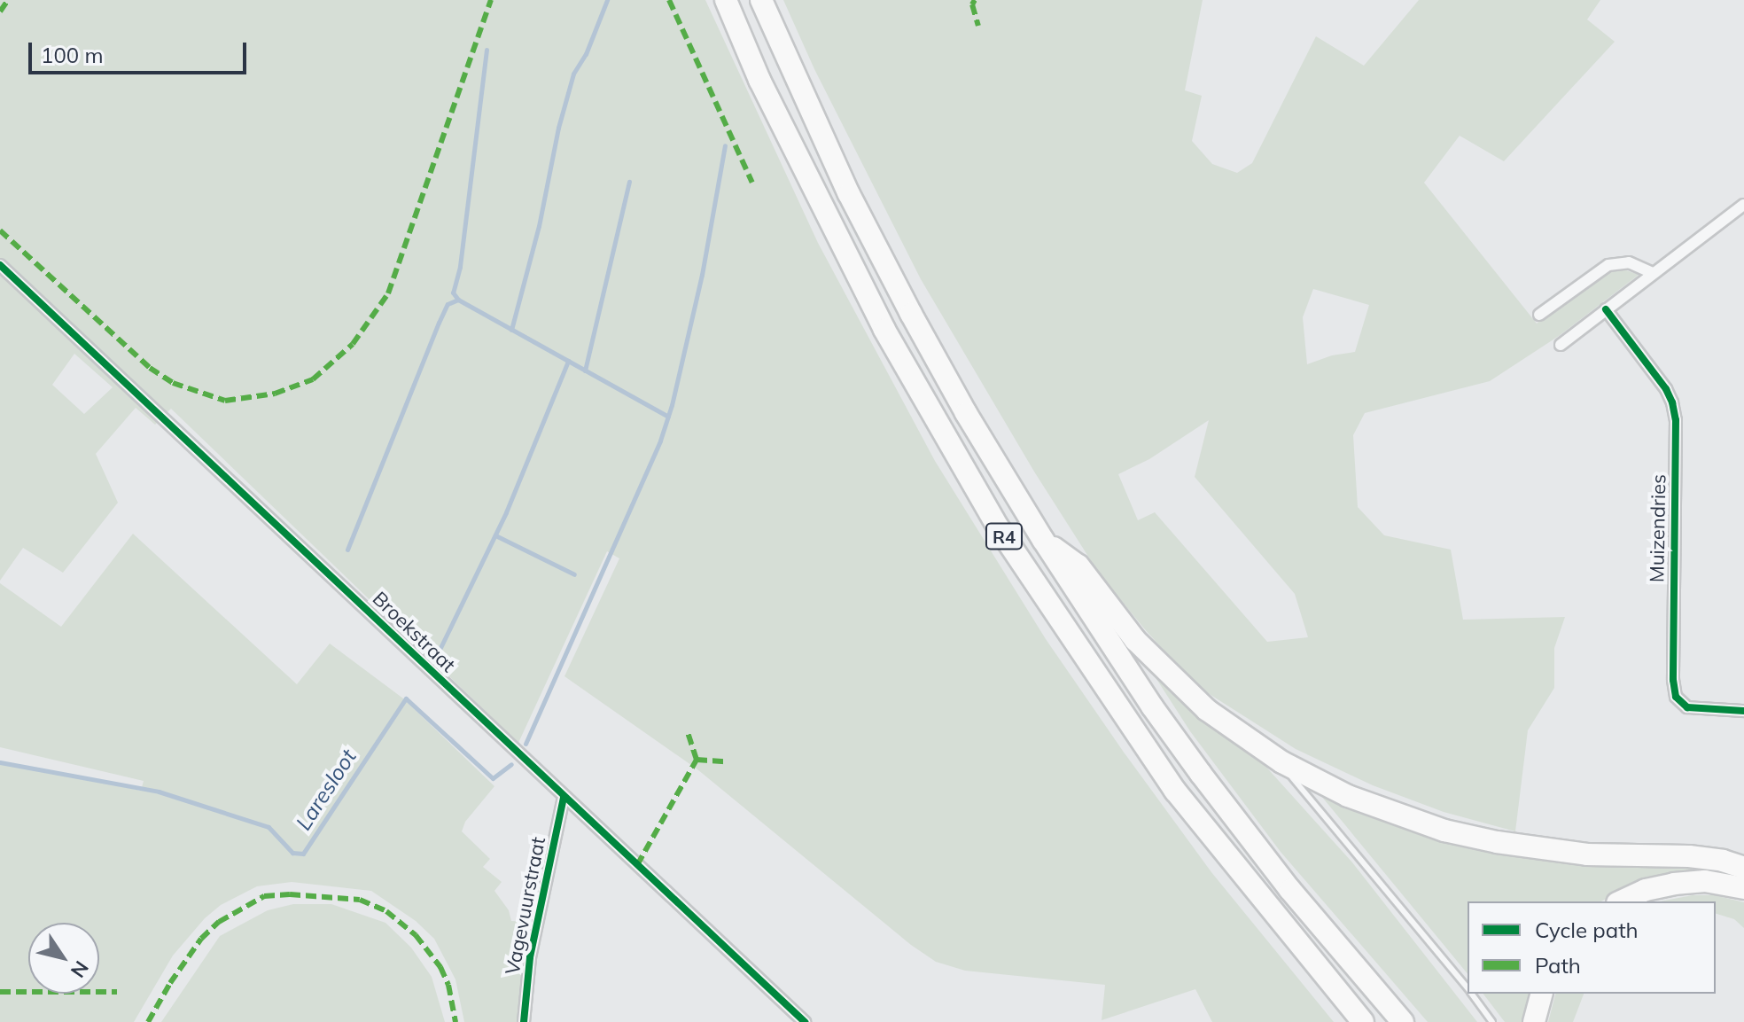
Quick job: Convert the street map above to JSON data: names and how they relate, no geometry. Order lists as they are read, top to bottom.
{
  "streets": {
    "highway": ["R4"],
    "street": ["Muizendries", "Broekstraat", "Vagevuurstraat"]
  },
  "crossings": [
    ["Broekstraat", "Vagevuurstraat"]
  ],
  "water": ["Laresloot"],
  "legend": ["Cycle path", "Path"],
  "scale_bar": "100 m",
  "north": "bottom right"
}
